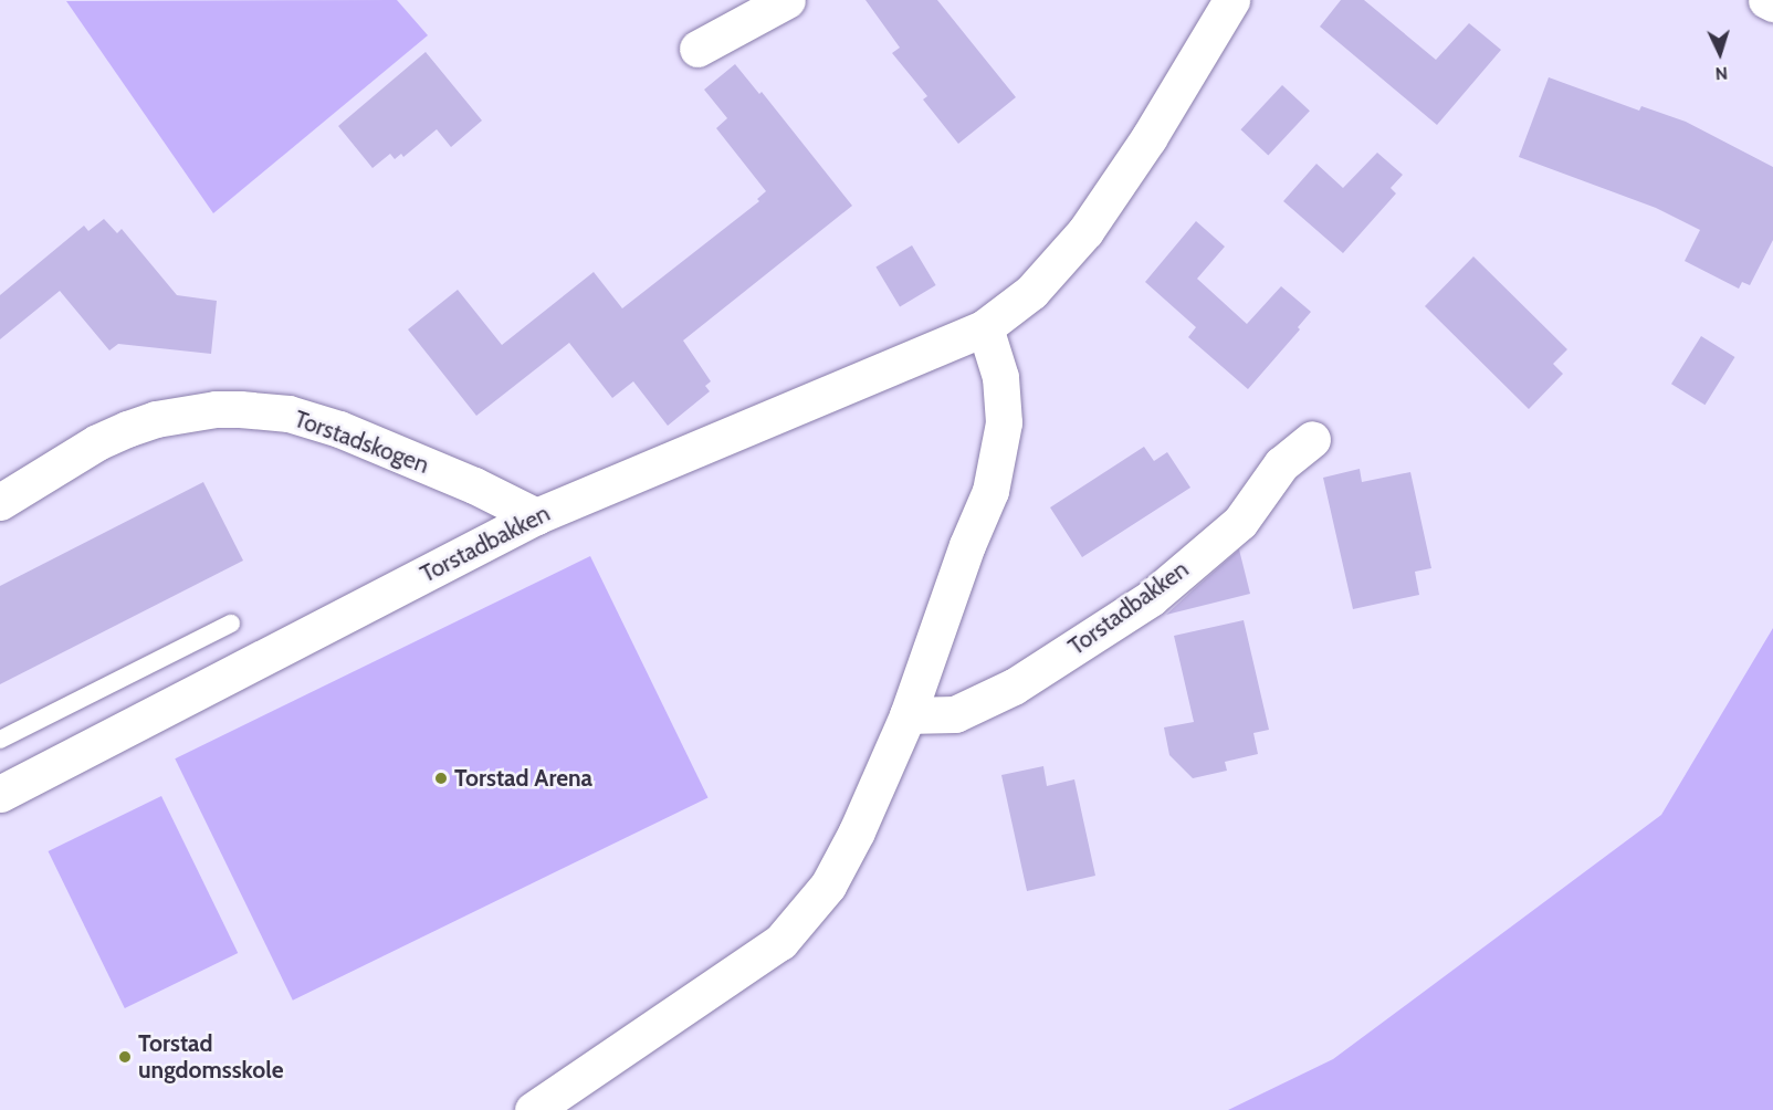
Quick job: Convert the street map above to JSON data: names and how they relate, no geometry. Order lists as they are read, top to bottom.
{
  "streets": {
    "street": ["Torstadskogen", "Torstadbakken"]
  },
  "crossings": [
    ["Torstadskogen", "Torstadbakken"]
  ],
  "places": ["Torstad Arena", "Torstad ungdomsskole"],
  "north": "bottom"
}
